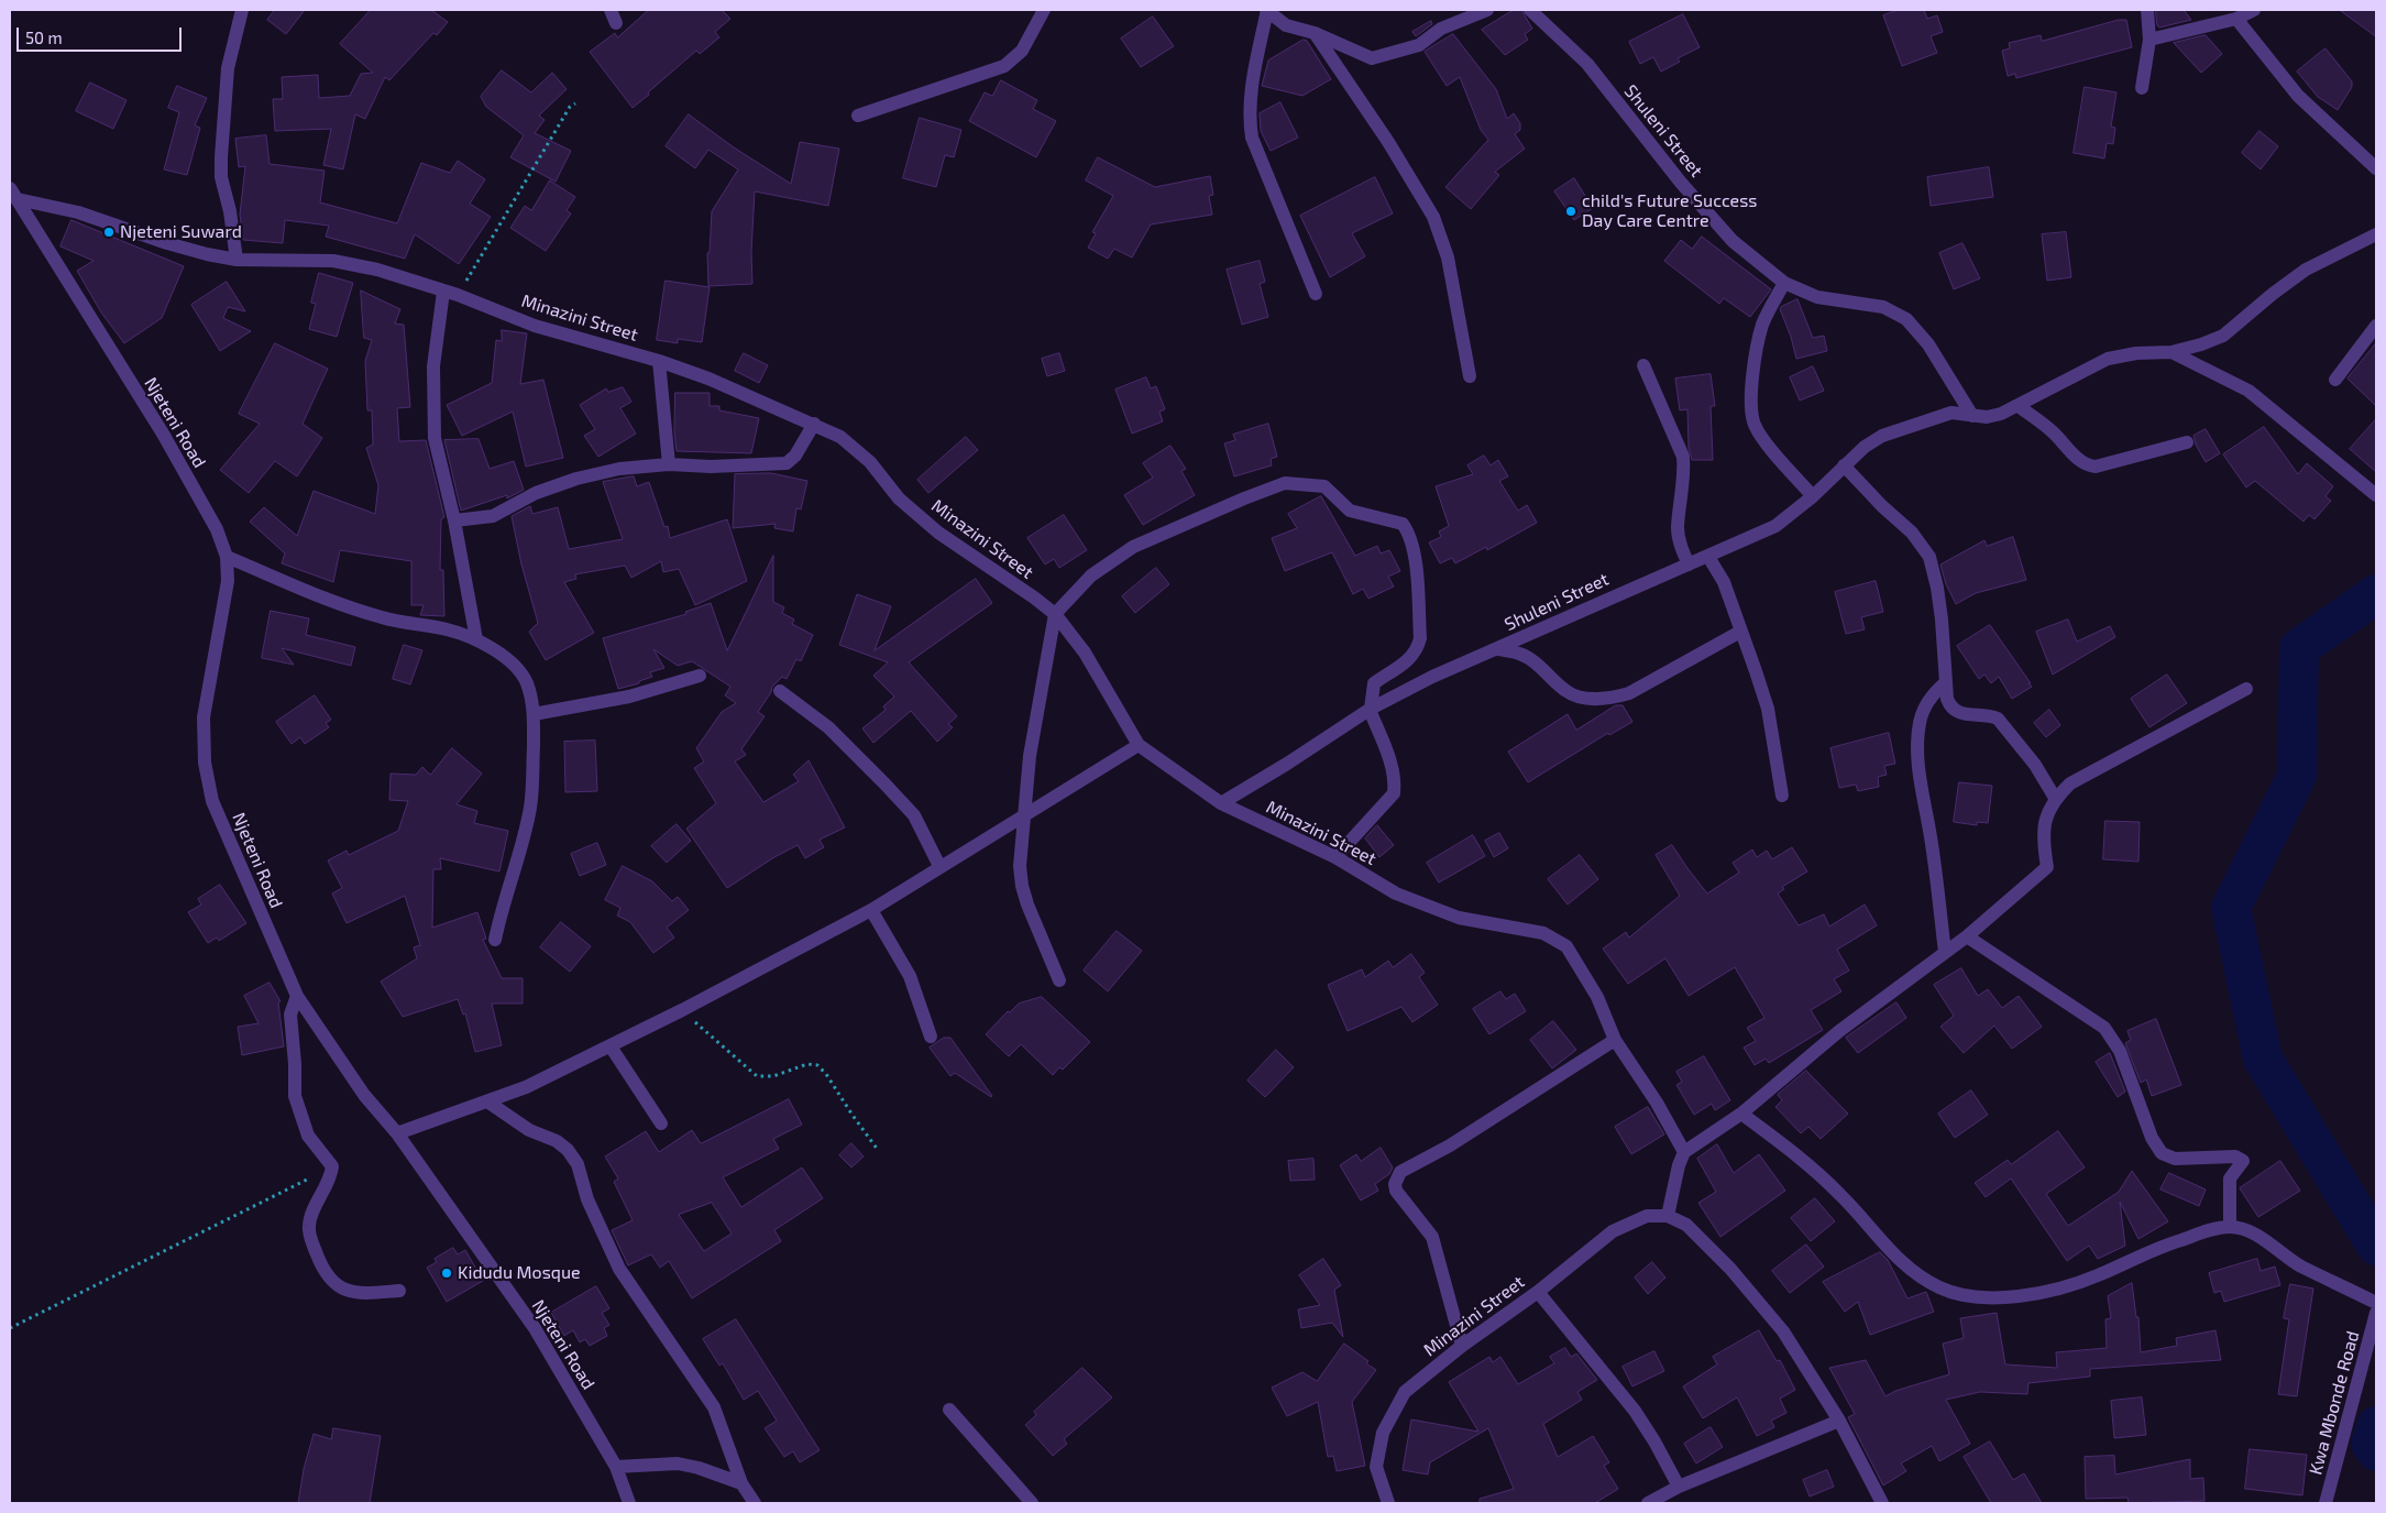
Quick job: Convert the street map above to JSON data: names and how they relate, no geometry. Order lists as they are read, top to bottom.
{
  "streets": {
    "street": [
      "Shuleni Street",
      "Minazini Street",
      "Njeteni Road",
      "Kwa Mbonde Road"
    ]
  },
  "crossings": [
    ["Shuleni Street", "Minazini Street"],
    ["Minazini Street", "Njeteni Road"]
  ],
  "places": ["child's Future Success Day Care Centre", "Njeteni Suward", "Kidudu Mosque"],
  "scale_bar": "50 m"
}
